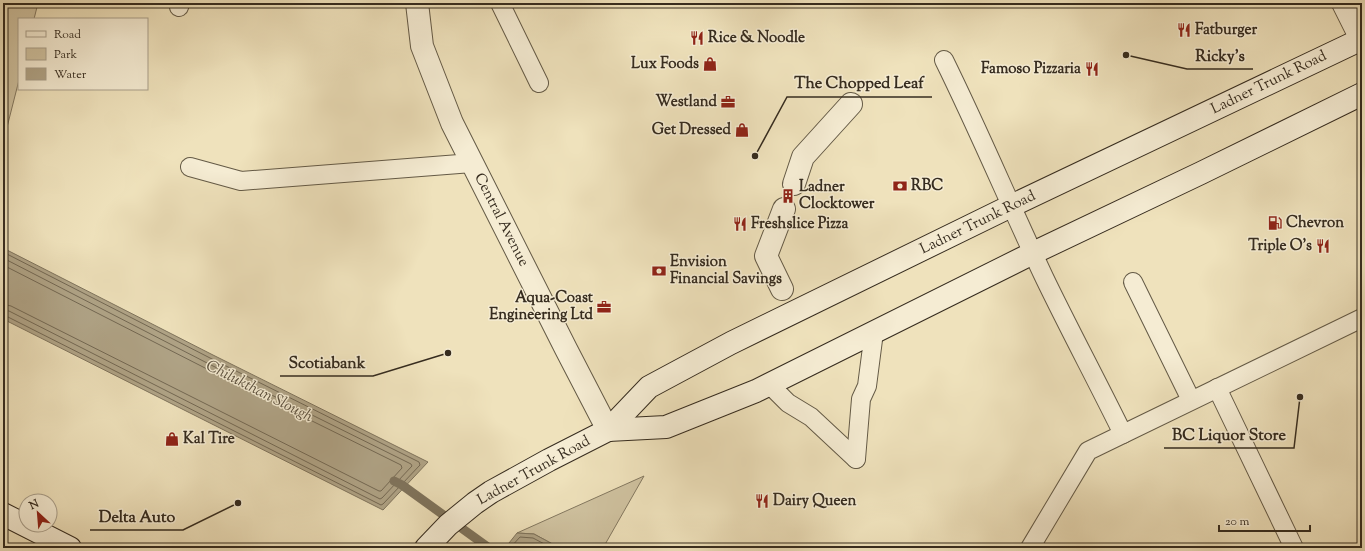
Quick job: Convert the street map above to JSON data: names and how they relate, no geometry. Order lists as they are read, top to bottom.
{
  "streets": {
    "main road": ["Ladner Trunk Road", "Central Avenue"]
  },
  "crossings": [
    ["Ladner Trunk Road", "Central Avenue"]
  ],
  "water": ["Chilukthan Slough"],
  "places": {
    "restaurant": [
      "Fatburger",
      "Rice & Noodle",
      "Famoso Pizzaria",
      "Freshslice Pizza",
      "Triple O's",
      "Dairy Queen"
    ],
    "other": [
      "Ricky's",
      "The Chopped Leaf",
      "Scotiabank",
      "BC Liquor Store",
      "Delta Auto"
    ],
    "shop": ["Lux Foods", "Get Dressed", "Kal Tire"],
    "office": ["Westland", "Aqua-Coast Engineering Ltd"],
    "bank": ["RBC", "Envision Financial Savings"],
    "building": ["Ladner Clocktower"],
    "fuel station": ["Chevron"]
  },
  "legend": ["Road", "Park", "Water"],
  "scale_bar": "20 m",
  "north": "top left"
}
